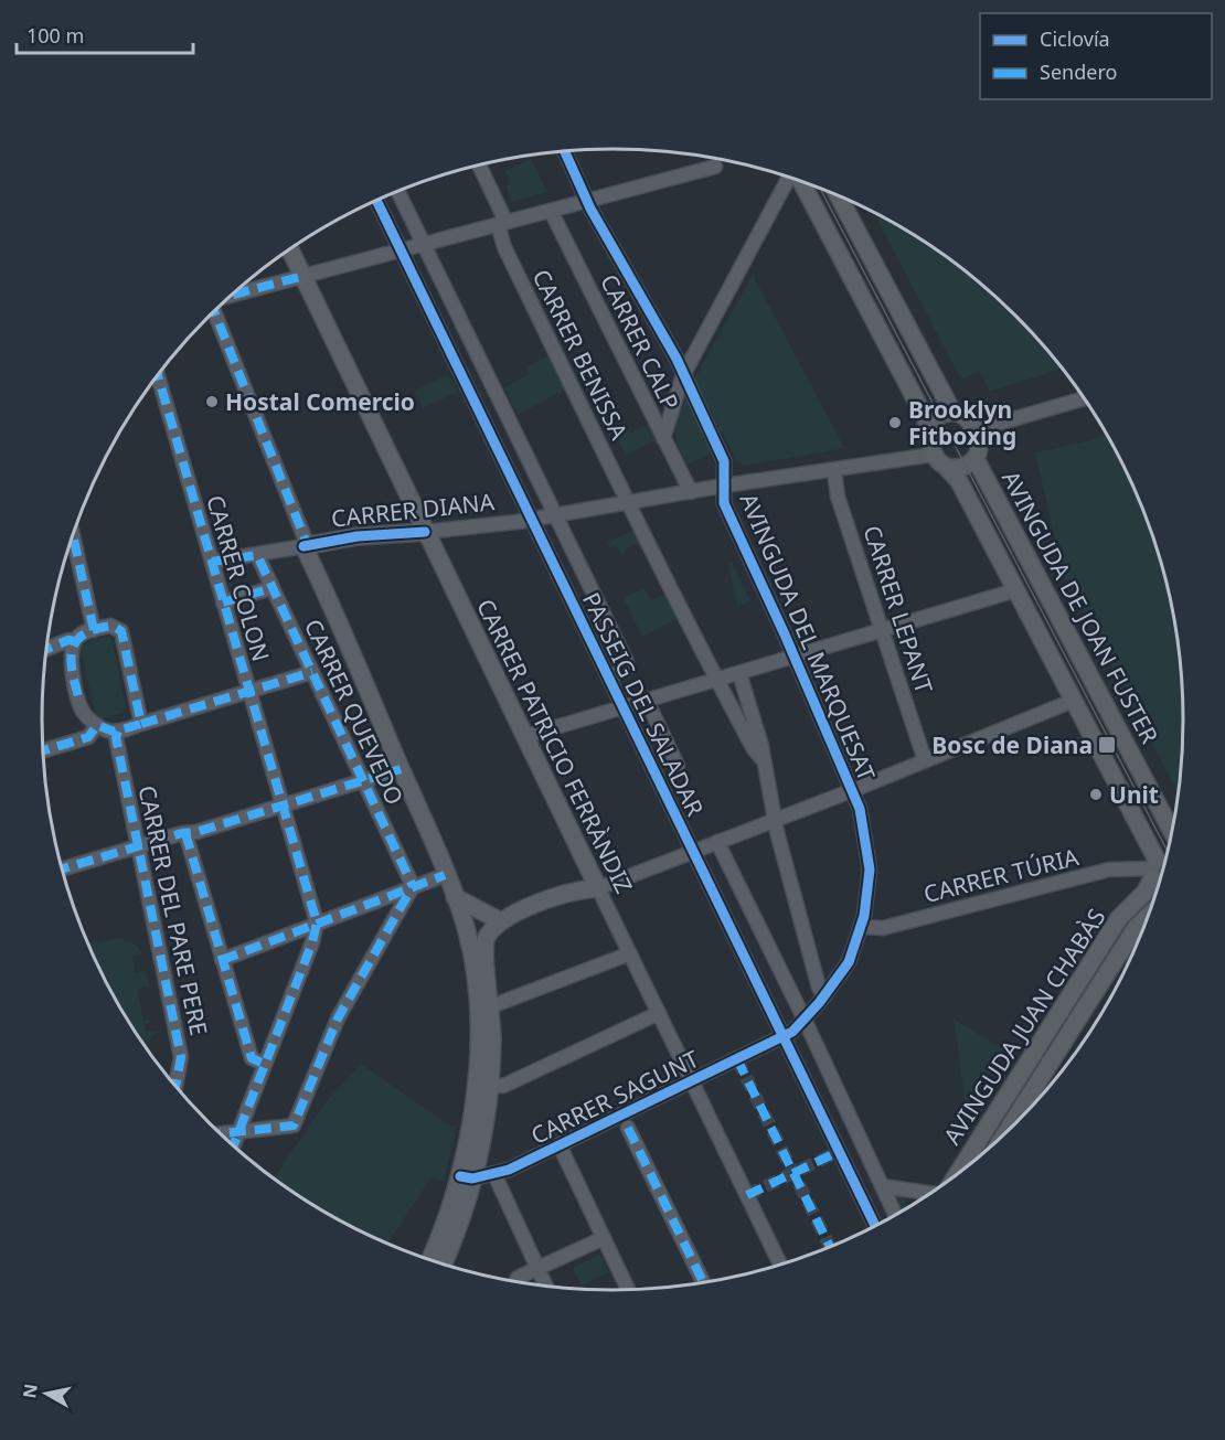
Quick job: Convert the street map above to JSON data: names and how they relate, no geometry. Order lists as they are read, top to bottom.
{
  "streets": {
    "main road": [
      "CARRER DIANA",
      "AVINGUDA DE JOAN FUSTER",
      "CARRER PATRICIO FERRÀNDIZ",
      "AVINGUDA JUAN CHABÀS"
    ],
    "street": [
      "CARRER CALP",
      "CARRER BENISSA",
      "CARRER COLON",
      "CARRER LEPANT",
      "AVINGUDA DEL MARQUESAT",
      "PASSEIG DEL SALADAR",
      "CARRER QUEVEDO",
      "CARRER TÚRIA",
      "CARRER DEL PARE PERE",
      "CARRER SAGUNT"
    ]
  },
  "crossings": [
    ["CARRER CALP", "CARRER DIANA"],
    ["CARRER BENISSA", "CARRER DIANA"],
    ["CARRER DIANA", "CARRER COLON"],
    ["CARRER DIANA", "AVINGUDA DE JOAN FUSTER"],
    ["CARRER DIANA", "CARRER LEPANT"],
    ["CARRER DIANA", "AVINGUDA DEL MARQUESAT"],
    ["CARRER DIANA", "PASSEIG DEL SALADAR"],
    ["CARRER DIANA", "CARRER QUEVEDO"],
    ["CARRER DIANA", "CARRER PATRICIO FERRÀNDIZ"],
    ["AVINGUDA DE JOAN FUSTER", "CARRER TÚRIA"],
    ["AVINGUDA DE JOAN FUSTER", "AVINGUDA JUAN CHABÀS"],
    ["AVINGUDA DEL MARQUESAT", "PASSEIG DEL SALADAR"],
    ["AVINGUDA DEL MARQUESAT", "CARRER TÚRIA"],
    ["AVINGUDA DEL MARQUESAT", "CARRER SAGUNT"],
    ["PASSEIG DEL SALADAR", "CARRER SAGUNT"],
    ["CARRER PATRICIO FERRÀNDIZ", "CARRER SAGUNT"],
    ["CARRER TÚRIA", "AVINGUDA JUAN CHABÀS"]
  ],
  "places": {
    "other": ["Hostal Comercio", "Brooklyn Fitboxing", "Unit"],
    "transit": ["Bosc de Diana"]
  },
  "legend": ["Ciclovía", "Sendero"],
  "scale_bar": "100 m",
  "north": "left"
}
